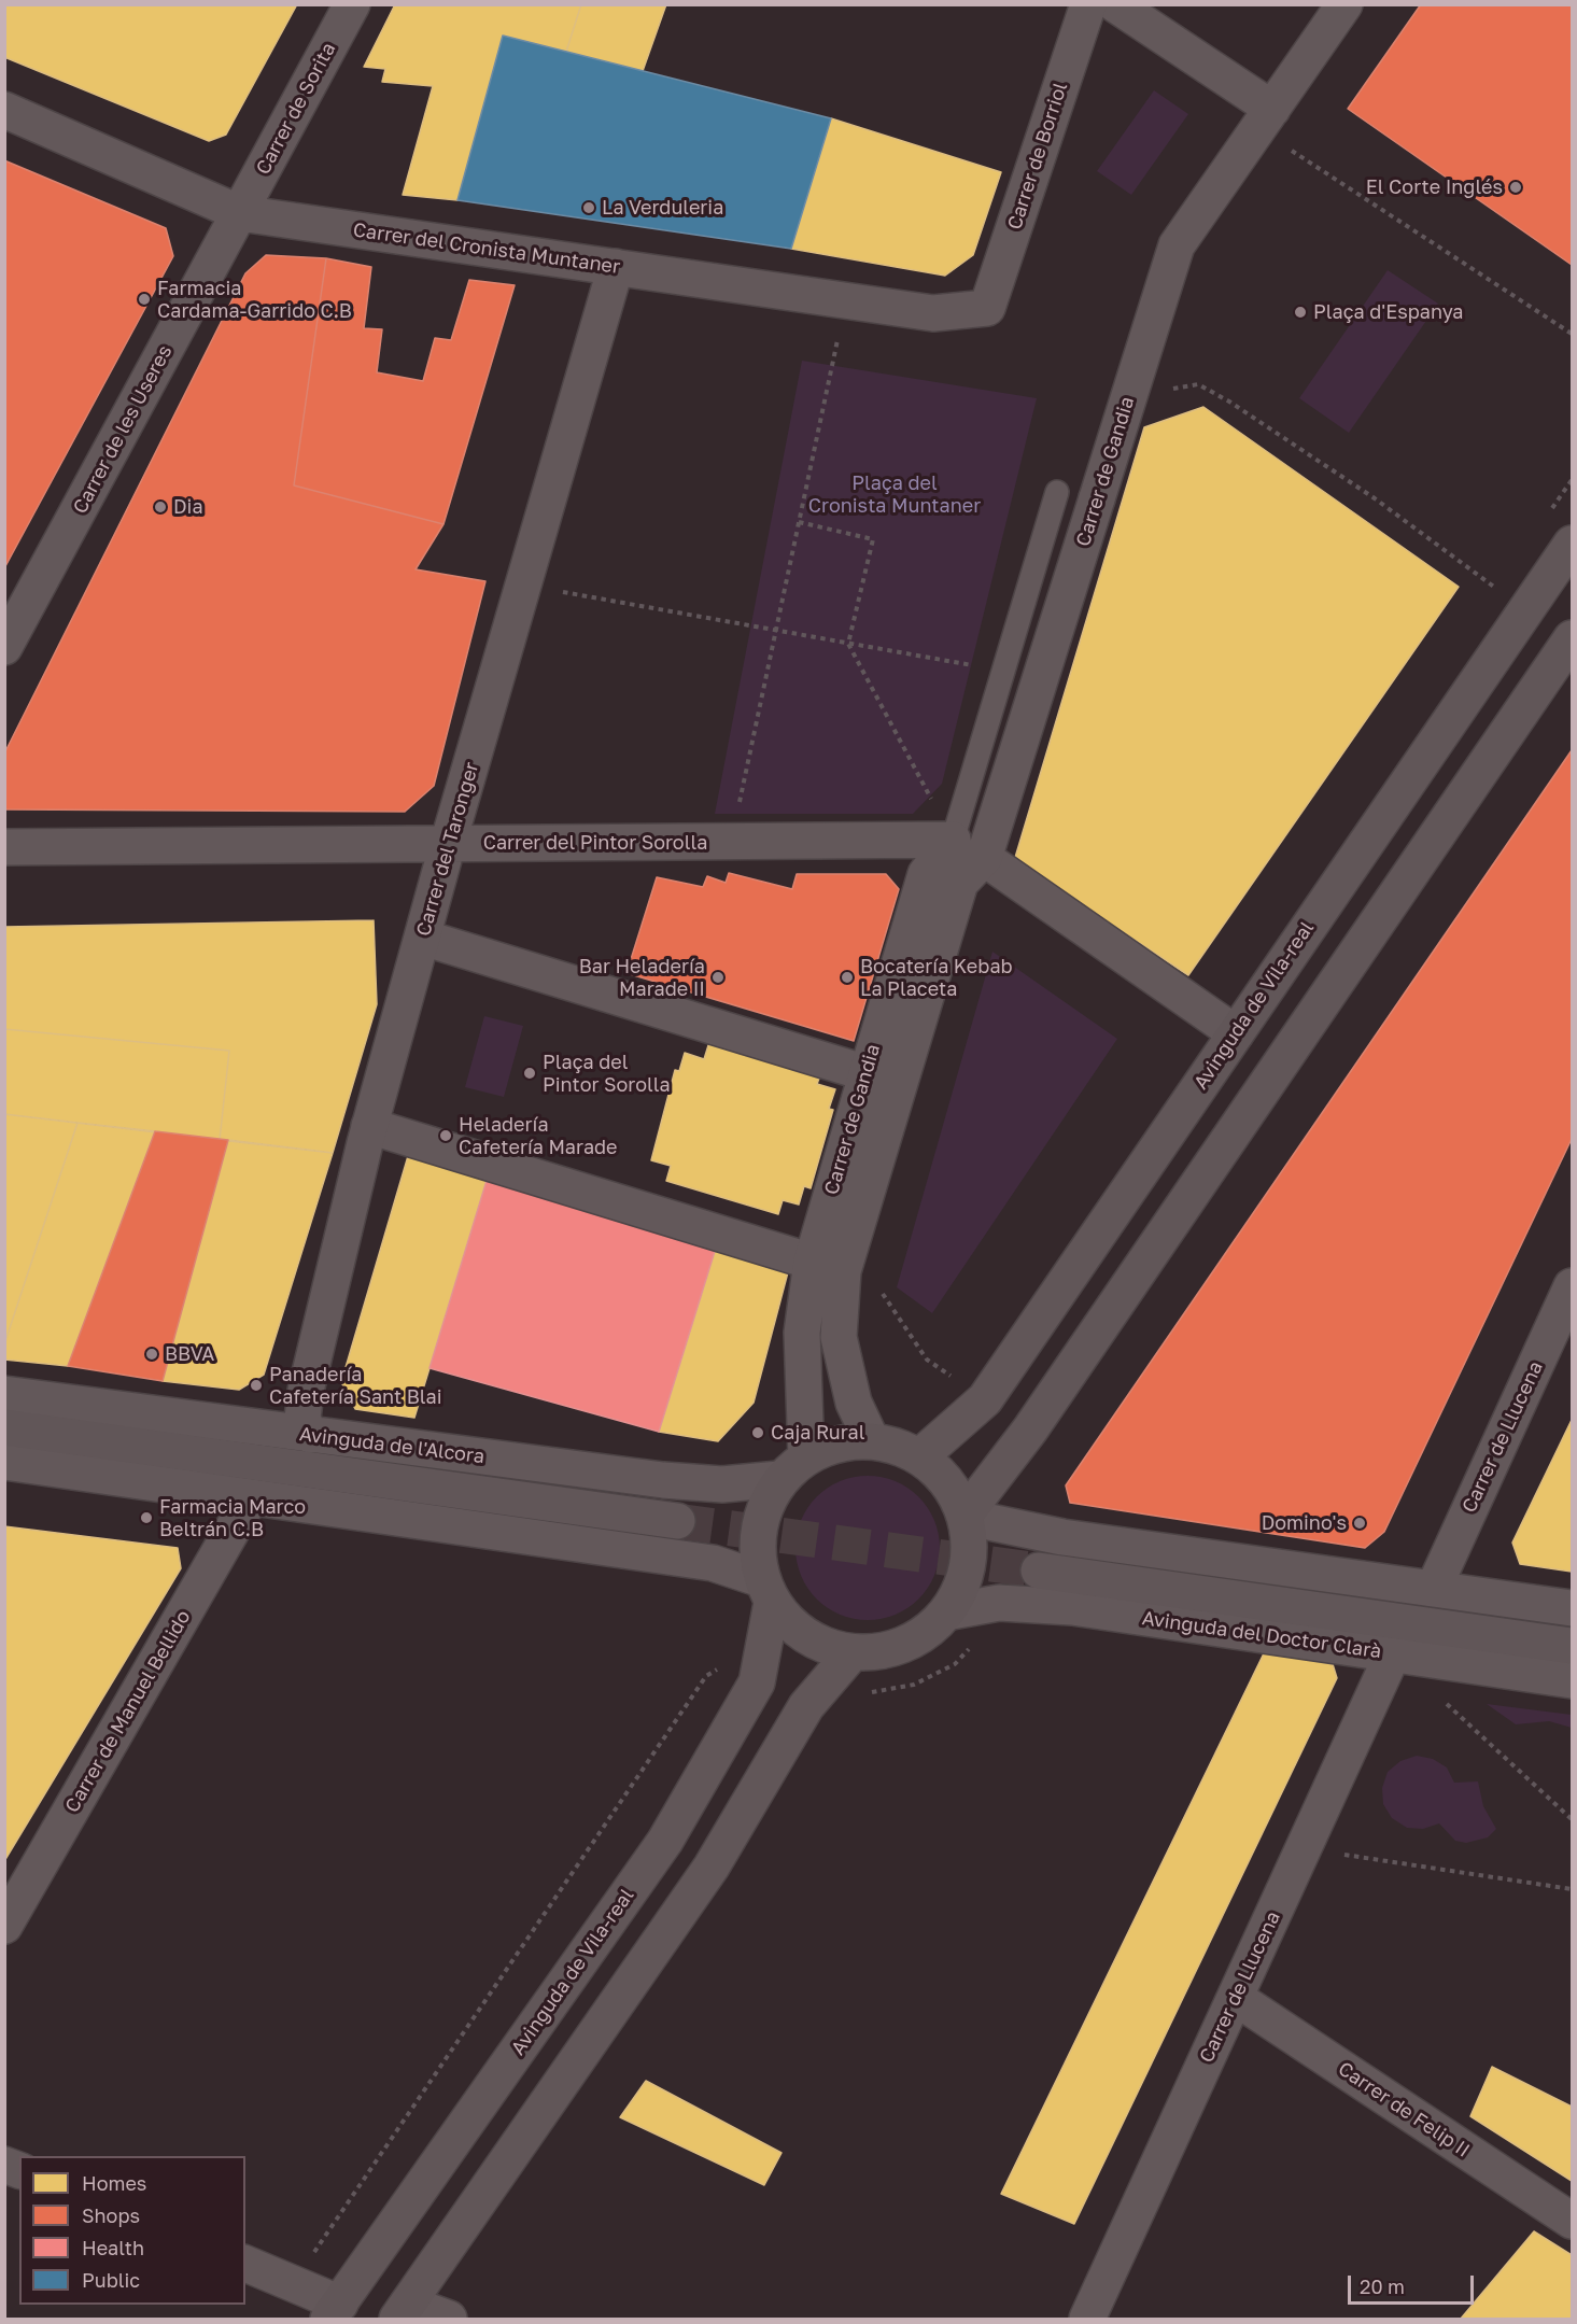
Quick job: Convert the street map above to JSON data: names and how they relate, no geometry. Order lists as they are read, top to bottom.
{
  "streets": {
    "main road": ["Avinguda de Vila-real", "Avinguda de l'Alcora", "Avinguda del Doctor Clarà"],
    "street": [
      "Carrer de Sorita",
      "Carrer de Borriol",
      "Carrer del Cronista Muntaner",
      "Carrer de les Useres",
      "Carrer de Gandia",
      "Carrer del Pintor Sorolla",
      "Carrer del Taronger",
      "Carrer de Llucena",
      "Carrer de Manuel Bellido",
      "Carrer de Felip II"
    ]
  },
  "crossings": [
    ["Carrer de Sorita", "Carrer del Cronista Muntaner"],
    ["Carrer de Sorita", "Carrer de les Useres"],
    ["Carrer de Borriol", "Carrer del Cronista Muntaner"],
    ["Carrer del Cronista Muntaner", "Carrer de les Useres"],
    ["Carrer del Cronista Muntaner", "Carrer del Taronger"],
    ["Carrer de Gandia", "Carrer del Pintor Sorolla"],
    ["Carrer de Gandia", "Avinguda de Vila-real"],
    ["Carrer de Gandia", "Avinguda de l'Alcora"],
    ["Carrer de Gandia", "Avinguda del Doctor Clarà"],
    ["Carrer del Pintor Sorolla", "Carrer del Taronger"],
    ["Carrer del Taronger", "Avinguda de l'Alcora"],
    ["Avinguda de Vila-real", "Avinguda de l'Alcora"],
    ["Avinguda de Vila-real", "Avinguda del Doctor Clarà"],
    ["Carrer de Llucena", "Avinguda del Doctor Clarà"],
    ["Carrer de Llucena", "Carrer de Felip II"],
    ["Avinguda de l'Alcora", "Avinguda del Doctor Clarà"]
  ],
  "parks": ["Plaça del Cronista Muntaner"],
  "places": [
    "El Corte Inglés",
    "La Verduleria",
    "Farmacia Cardama-Garrido C.B",
    "Plaça d'Espanya",
    "Dia",
    "Bar Heladería Marade II",
    "Bocatería Kebab La Placeta",
    "Plaça del Pintor Sorolla",
    "Heladería Cafetería Marade",
    "BBVA",
    "Panadería Cafetería Sant Blai",
    "Caja Rural",
    "Farmacia Marco Beltrán C.B",
    "Domino's"
  ],
  "legend": [
    "Homes",
    "Shops",
    "Health",
    "Public"
  ],
  "scale_bar": "20 m"
}
